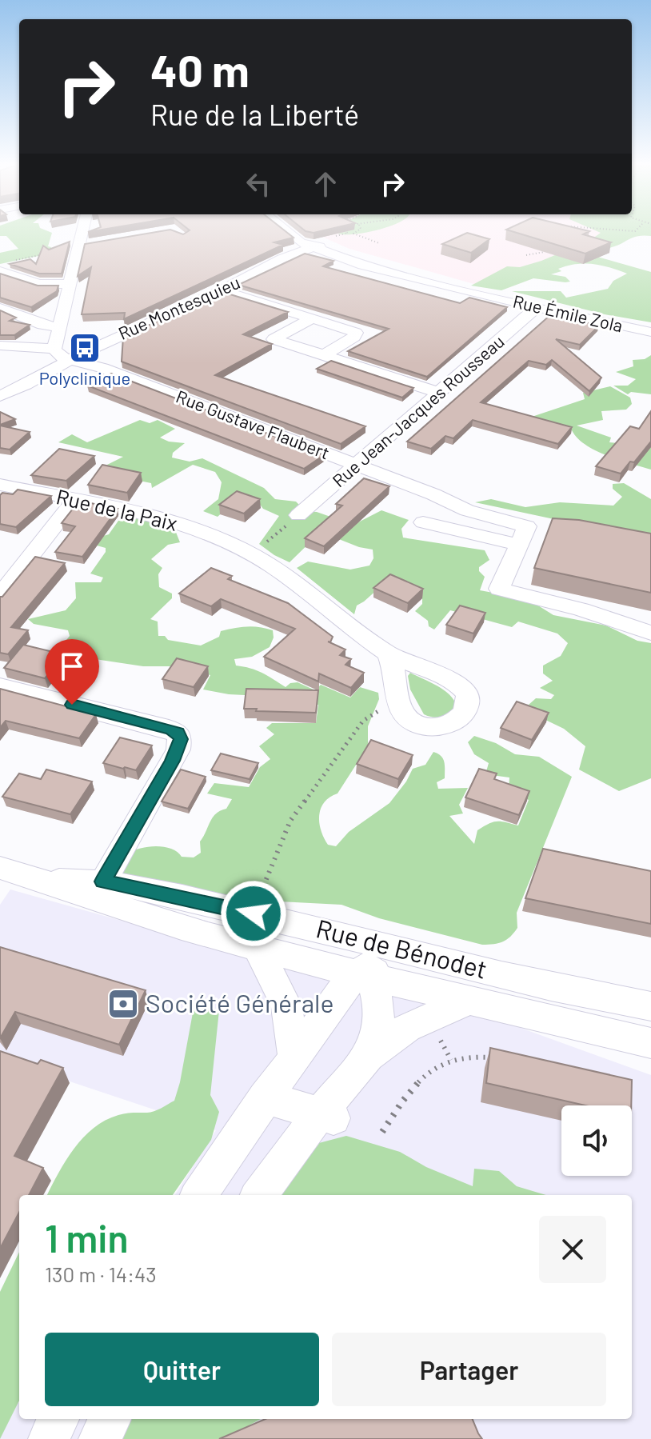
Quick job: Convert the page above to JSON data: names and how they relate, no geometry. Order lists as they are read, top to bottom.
{
  "streets": {
    "street": [
      "Rue Montesquieu",
      "Rue Émile Zola",
      "Rue Jean-Jacques Rousseau",
      "Rue Gustave Flaubert",
      "Rue de la Paix",
      "Rue de Bénodet"
    ]
  },
  "crossings": [
    ["Rue Montesquieu", "Rue Émile Zola"],
    ["Rue Montesquieu", "Rue Gustave Flaubert"],
    ["Rue Émile Zola", "Rue Jean-Jacques Rousseau"],
    ["Rue Jean-Jacques Rousseau", "Rue Gustave Flaubert"]
  ],
  "places": {
    "bus stop": ["Polyclinique"],
    "bank": ["Société Générale"]
  },
  "page": {
    "turn": ["40 m", "Rue de la Liberté"],
    "heading": ["1 min", "130 m · 14:43"],
    "buttons": ["Quitter", "Partager"]
  }
}
